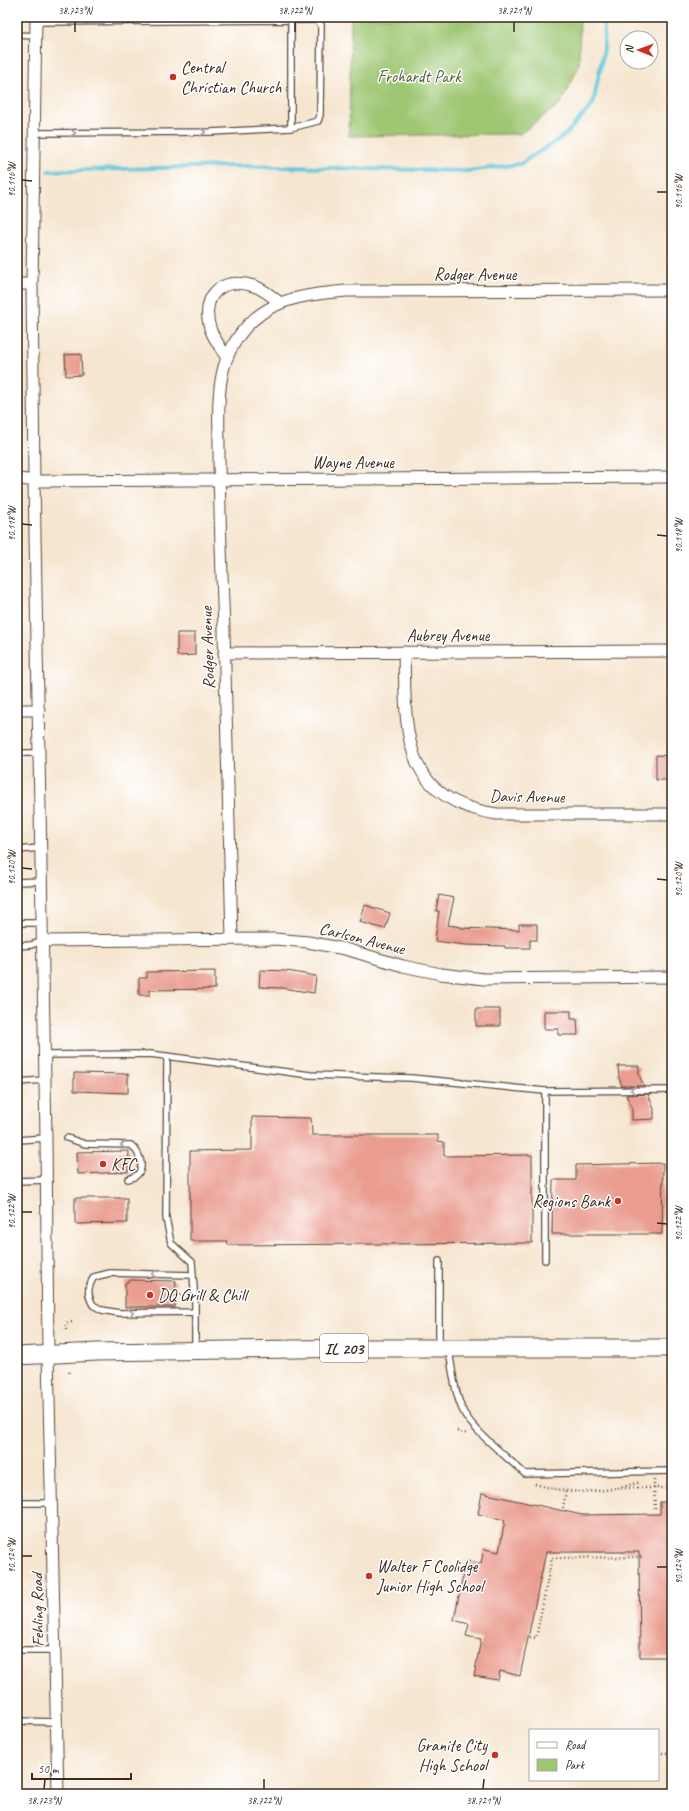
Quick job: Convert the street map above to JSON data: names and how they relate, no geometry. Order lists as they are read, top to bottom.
{
  "streets": {
    "main road": ["IL 203"],
    "street": [
      "Rodger Avenue",
      "Wayne Avenue",
      "Aubrey Avenue",
      "Davis Avenue",
      "Carlson Avenue",
      "Fehling Road"
    ]
  },
  "crossings": [
    ["Rodger Avenue", "Wayne Avenue"],
    ["Rodger Avenue", "Aubrey Avenue"],
    ["Rodger Avenue", "Carlson Avenue"],
    ["Wayne Avenue", "Fehling Road"],
    ["Aubrey Avenue", "Davis Avenue"],
    ["Carlson Avenue", "Fehling Road"],
    ["IL 203", "Fehling Road"]
  ],
  "parks": ["Frohardt Park"],
  "places": [
    "Central Christian Church",
    "KFC",
    "Regions Bank",
    "DQ Grill & Chill",
    "Walter F Coolidge Junior High School",
    "Granite City High School"
  ],
  "legend": ["Road", "Park"],
  "scale_bar": "50 m",
  "north": "left",
  "coordinates": [
    "38.723°N",
    "38.722°N",
    "38.721°N",
    "90.116°W",
    "90.118°W",
    "90.120°W",
    "90.122°W",
    "90.124°W"
  ]
}
